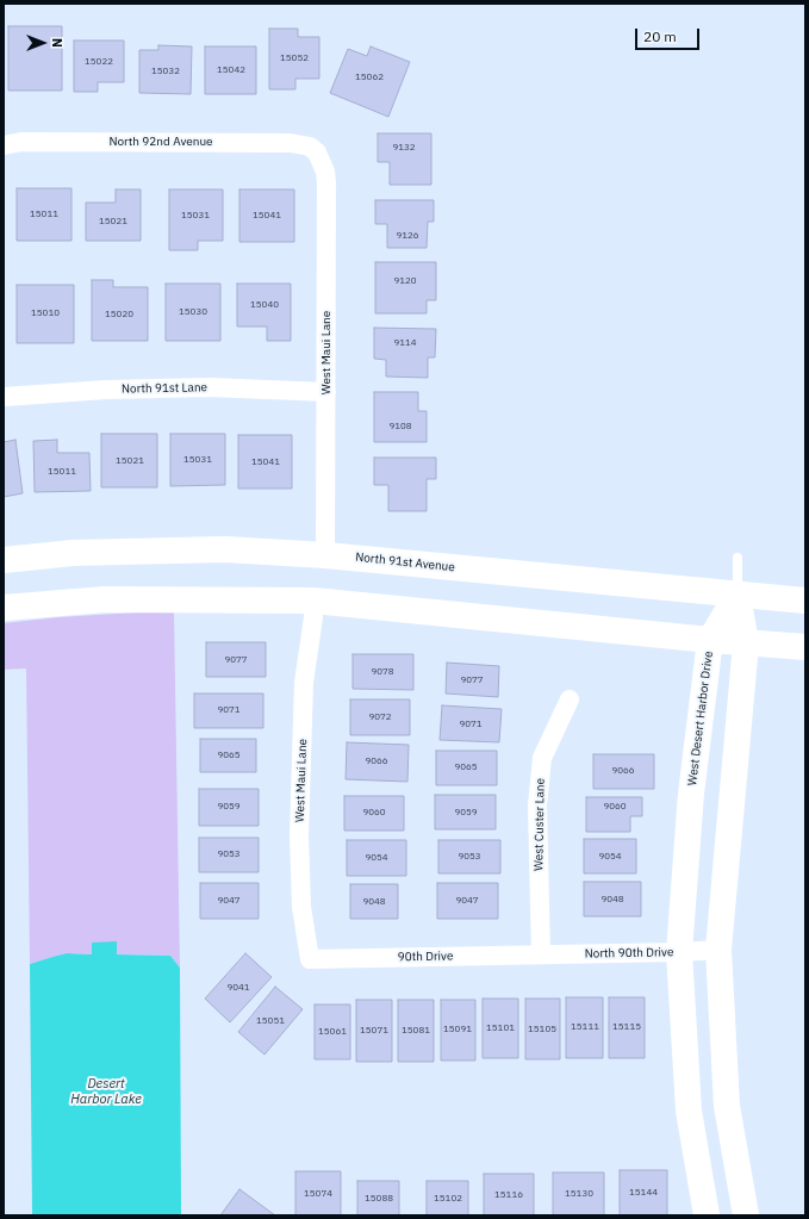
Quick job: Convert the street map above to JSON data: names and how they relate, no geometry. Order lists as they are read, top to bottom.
{
  "streets": {
    "main road": ["North 91st Avenue", "West Desert Harbor Drive"],
    "street": [
      "North 92nd Avenue",
      "West Maui Lane",
      "North 91st Lane",
      "West Custer Lane",
      "North 90th Drive",
      "90th Drive"
    ]
  },
  "crossings": [
    ["North 92nd Avenue", "West Maui Lane"],
    ["West Maui Lane", "North 91st Lane"],
    ["West Maui Lane", "North 91st Avenue"],
    ["West Maui Lane", "90th Drive"],
    ["North 91st Avenue", "West Desert Harbor Drive"],
    ["West Desert Harbor Drive", "North 90th Drive"],
    ["West Custer Lane", "North 90th Drive"],
    ["West Custer Lane", "90th Drive"],
    ["North 90th Drive", "90th Drive"]
  ],
  "water": ["Desert Harbor Lake"],
  "house_numbers": [
    "15052",
    "15022",
    "15042",
    "15032",
    "15062",
    "9132",
    "15011",
    "15031",
    "15041",
    "15021",
    "9126",
    "9120",
    "15040",
    "15030",
    "15010",
    "15020",
    "9114",
    "9108",
    "15031",
    "15021",
    "15041",
    "15011",
    "9077",
    "9078",
    "9077",
    "9071",
    "9072",
    "9071",
    "9065",
    "9066",
    "9065",
    "9066",
    "9059",
    "9060",
    "9060",
    "9059",
    "9053",
    "9053",
    "9054",
    "9054",
    "9048",
    "9047",
    "9047",
    "9048",
    "9041",
    "15051",
    "15111",
    "15115",
    "15101",
    "15091",
    "15105",
    "15071",
    "15081",
    "15061",
    "15144",
    "15074",
    "15130",
    "15116",
    "15088",
    "15102"
  ],
  "scale_bar": "20 m",
  "north": "right"
}
